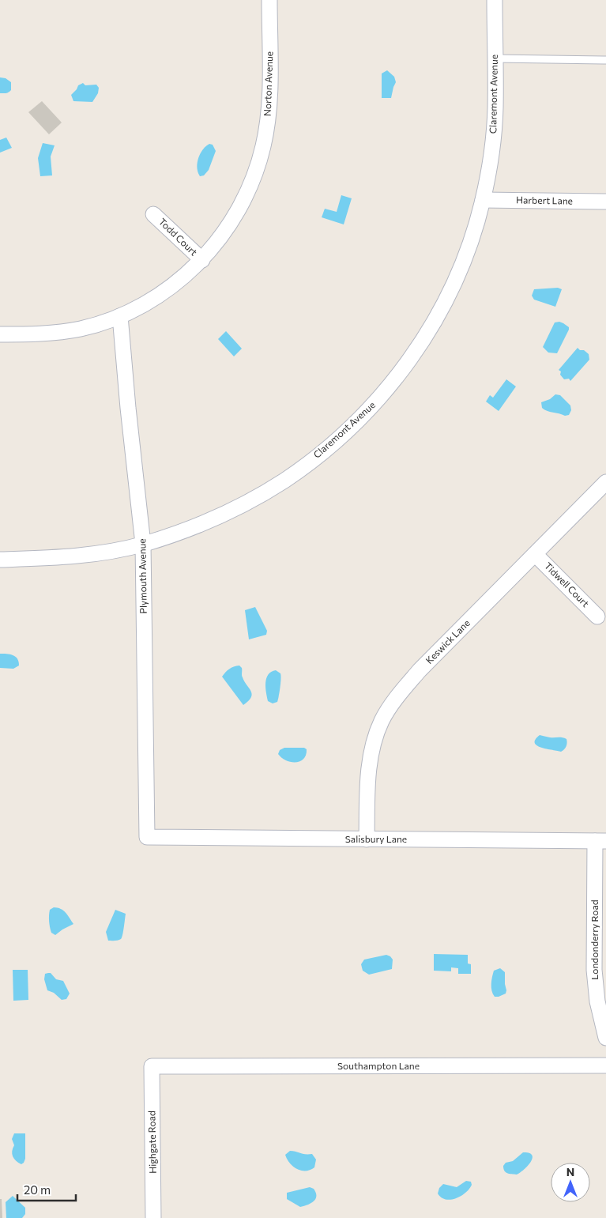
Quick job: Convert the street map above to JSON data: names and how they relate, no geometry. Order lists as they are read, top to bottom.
{
  "streets": {
    "street": [
      "Norton Avenue",
      "Claremont Avenue",
      "Harbert Lane",
      "Todd Court",
      "Plymouth Avenue",
      "Tidwell Court",
      "Keswick Lane",
      "Salisbury Lane",
      "Londonderry Road",
      "Southampton Lane",
      "Highgate Road"
    ]
  },
  "crossings": [
    ["Norton Avenue", "Todd Court"],
    ["Norton Avenue", "Plymouth Avenue"],
    ["Claremont Avenue", "Harbert Lane"],
    ["Claremont Avenue", "Plymouth Avenue"],
    ["Plymouth Avenue", "Salisbury Lane"],
    ["Tidwell Court", "Keswick Lane"],
    ["Keswick Lane", "Salisbury Lane"],
    ["Salisbury Lane", "Londonderry Road"],
    ["Southampton Lane", "Highgate Road"]
  ],
  "scale_bar": "20 m",
  "north": "top"
}
